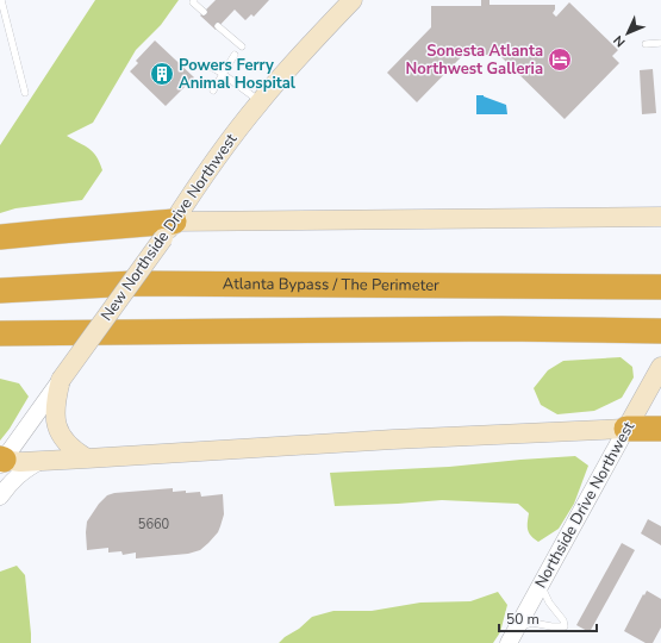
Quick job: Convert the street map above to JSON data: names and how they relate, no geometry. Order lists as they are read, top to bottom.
{
  "streets": {
    "highway": ["Atlanta Bypass / The Perimeter"],
    "main road": ["New Northside Drive Northwest", "Northside Drive Northwest"]
  },
  "places": {
    "hotel": ["Sonesta Atlanta Northwest Galleria"],
    "building": ["Powers Ferry Animal Hospital"]
  },
  "house_numbers": ["5660"],
  "scale_bar": "50 m",
  "north": "bottom left"
}
